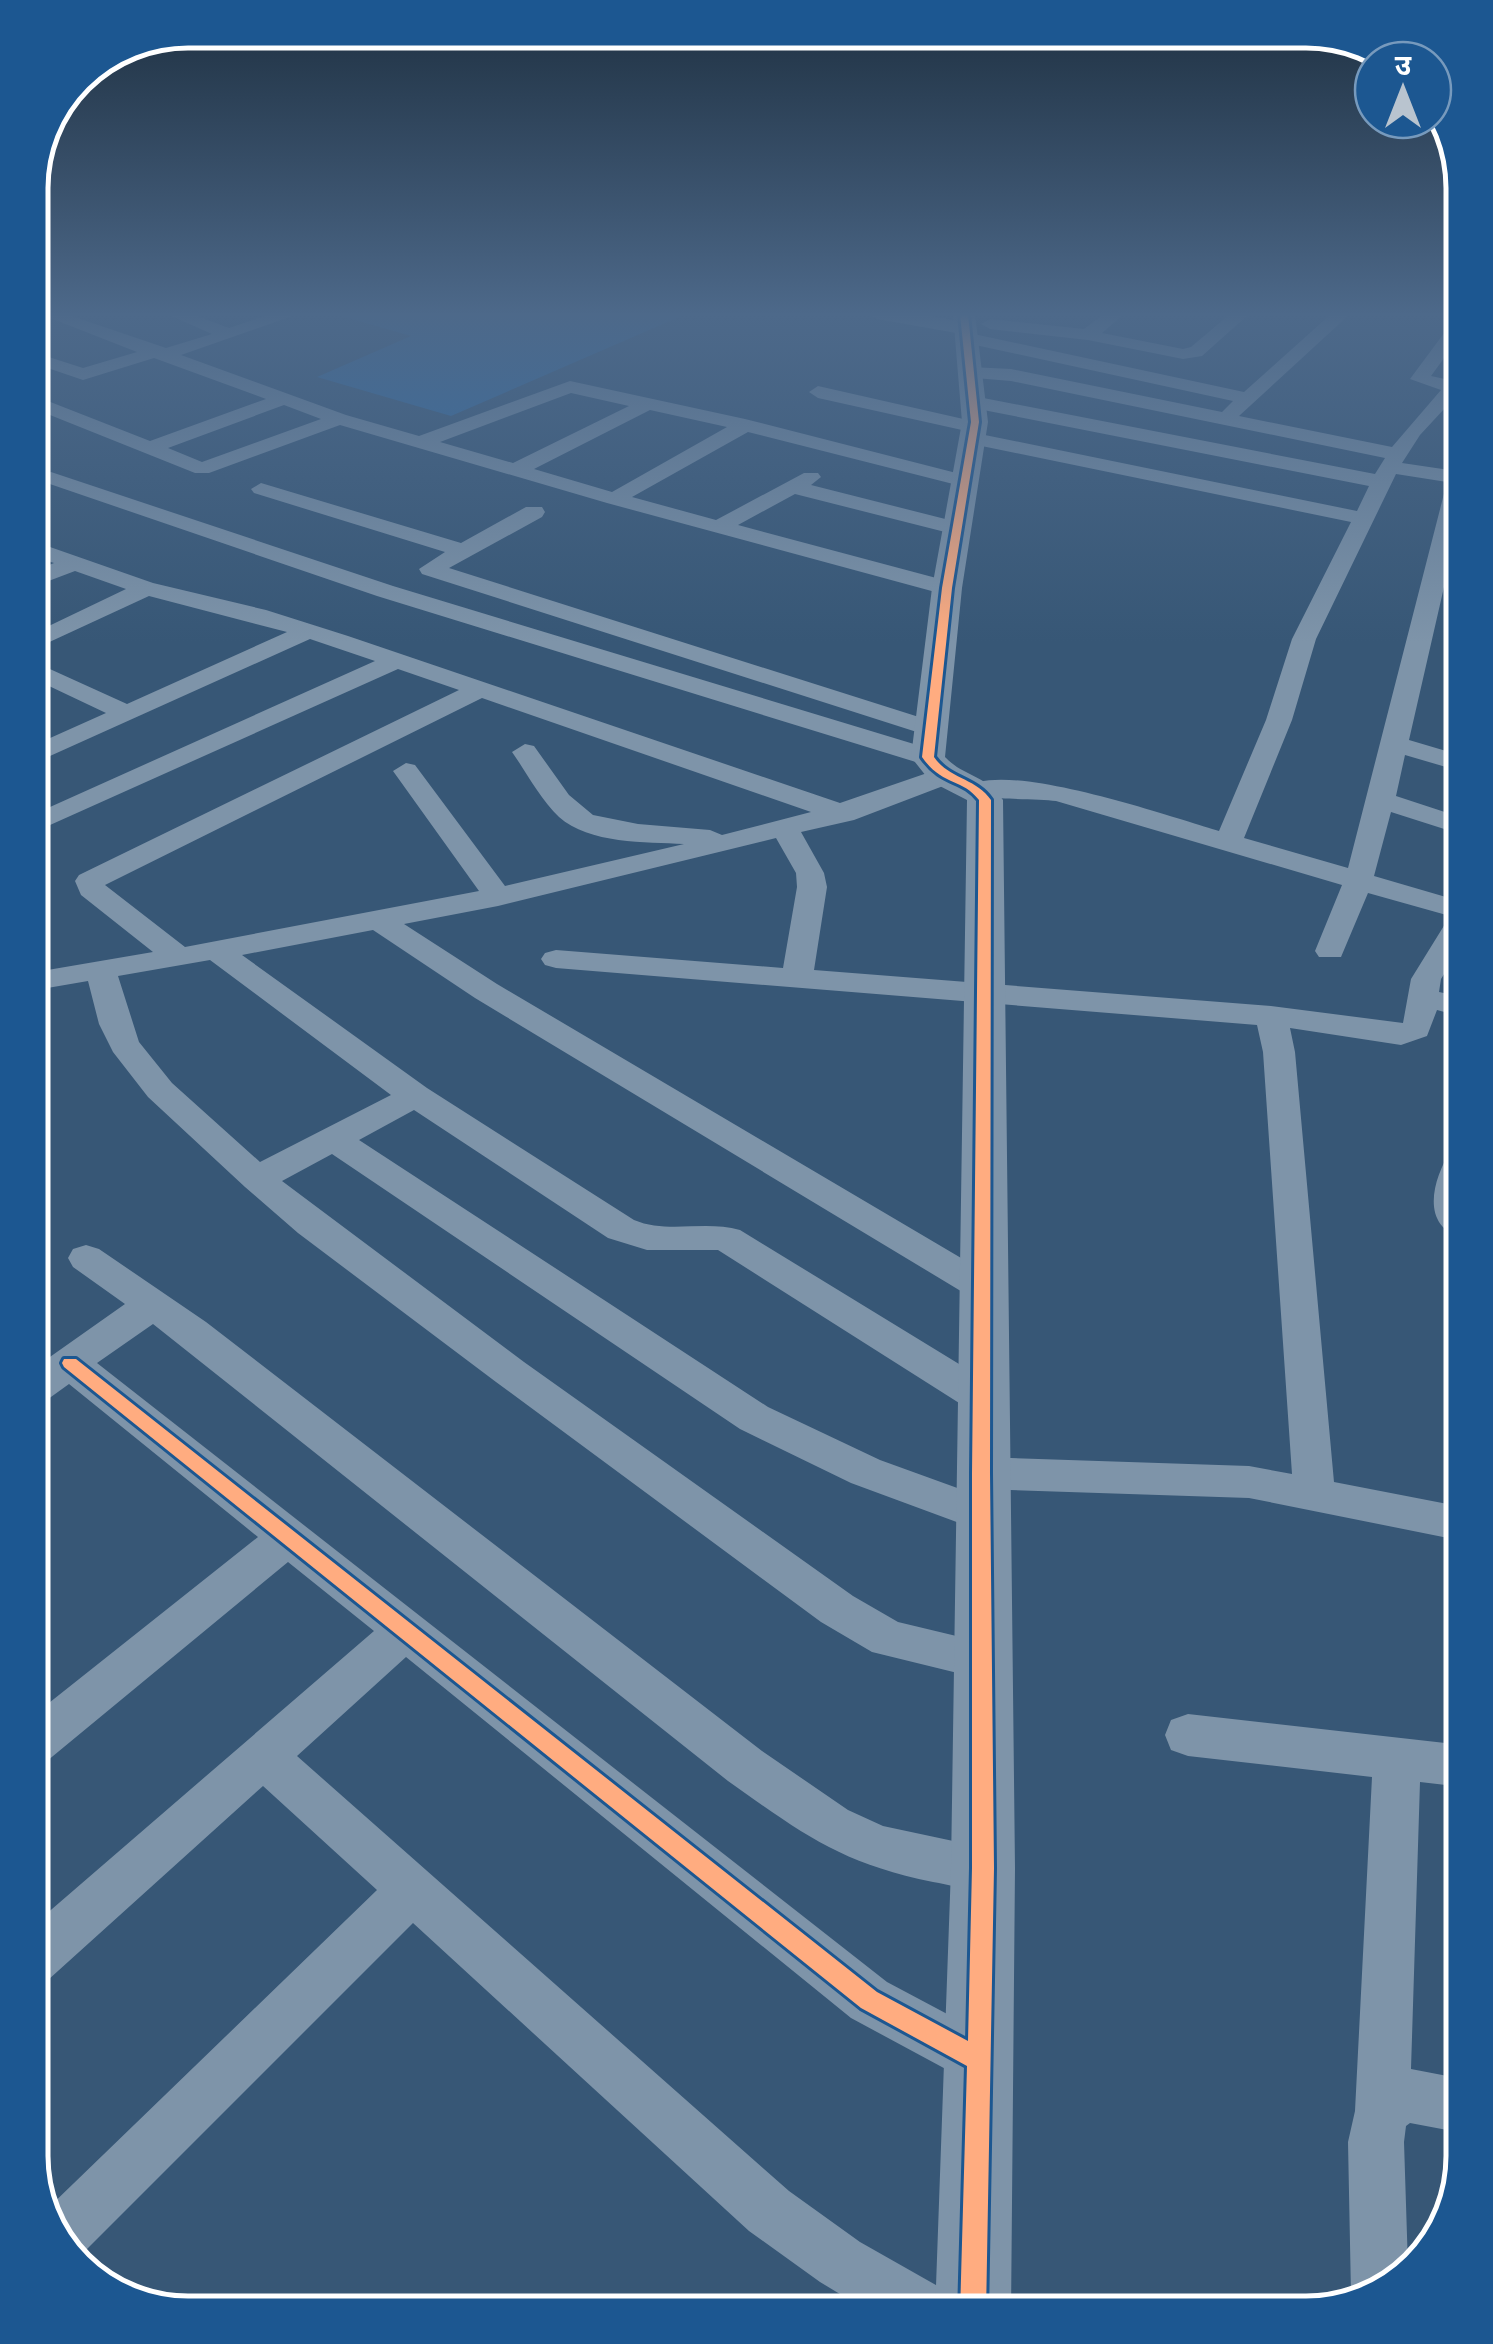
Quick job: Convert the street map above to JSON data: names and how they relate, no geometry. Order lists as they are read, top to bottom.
{
  "north": "top"
}
